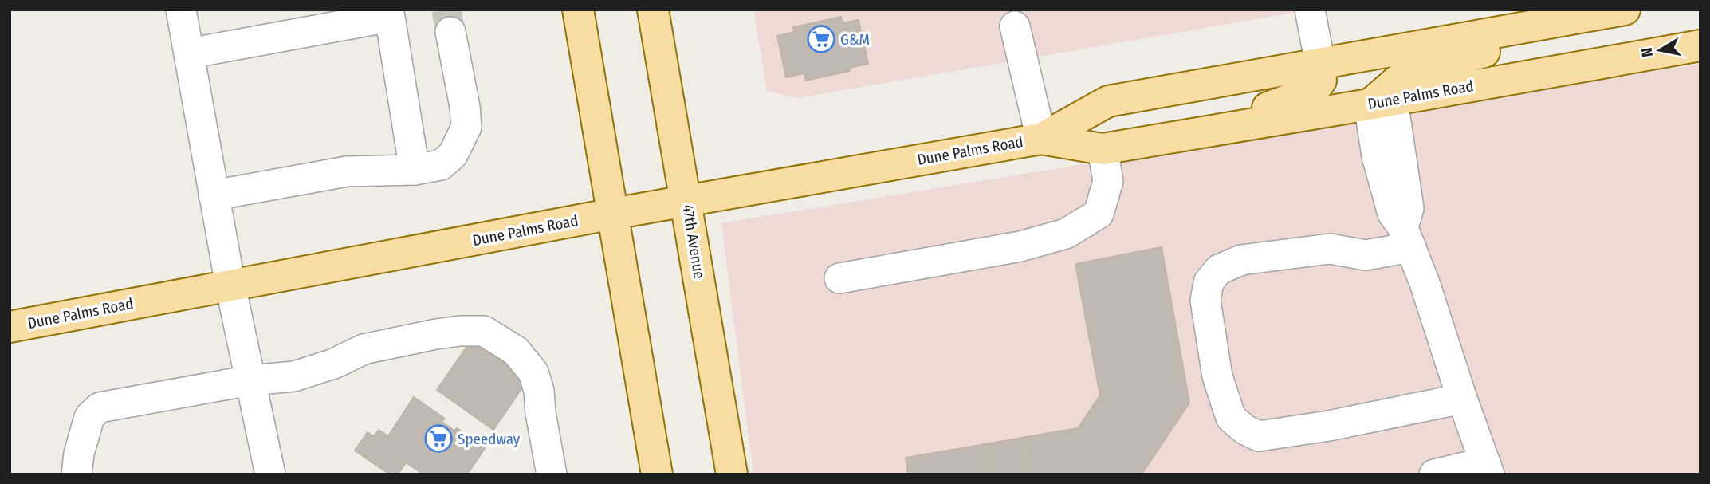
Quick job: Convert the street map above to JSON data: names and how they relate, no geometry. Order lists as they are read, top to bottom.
{
  "streets": {
    "main road": ["Dune Palms Road", "47th Avenue"]
  },
  "crossings": [
    ["Dune Palms Road", "47th Avenue"]
  ],
  "places": {
    "supermarket": ["G&M", "Speedway"]
  },
  "north": "left"
}
